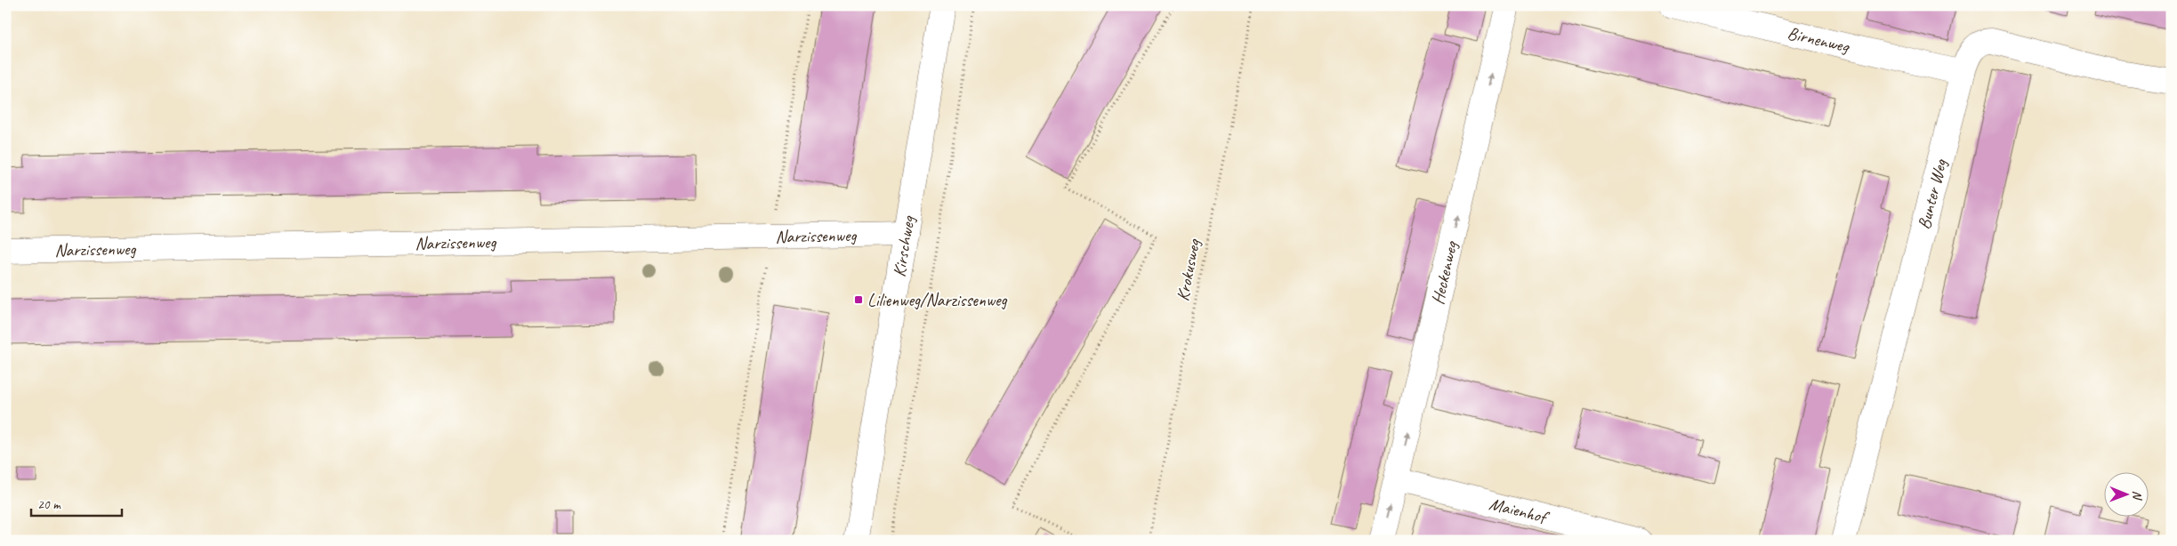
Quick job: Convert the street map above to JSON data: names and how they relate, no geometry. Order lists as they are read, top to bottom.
{
  "streets": {
    "street": [
      "Birnenweg",
      "Bunter Weg",
      "Narzissenweg",
      "Kirschweg",
      "Heckenweg",
      "Maienhof"
    ],
    "path": ["Krokusweg"]
  },
  "crossings": [
    ["Birnenweg", "Bunter Weg"],
    ["Narzissenweg", "Kirschweg"],
    ["Heckenweg", "Maienhof"]
  ],
  "one_way": ["Heckenweg"],
  "places": {
    "transit": ["Lilienweg/Narzissenweg"]
  },
  "scale_bar": "20 m",
  "north": "right"
}
